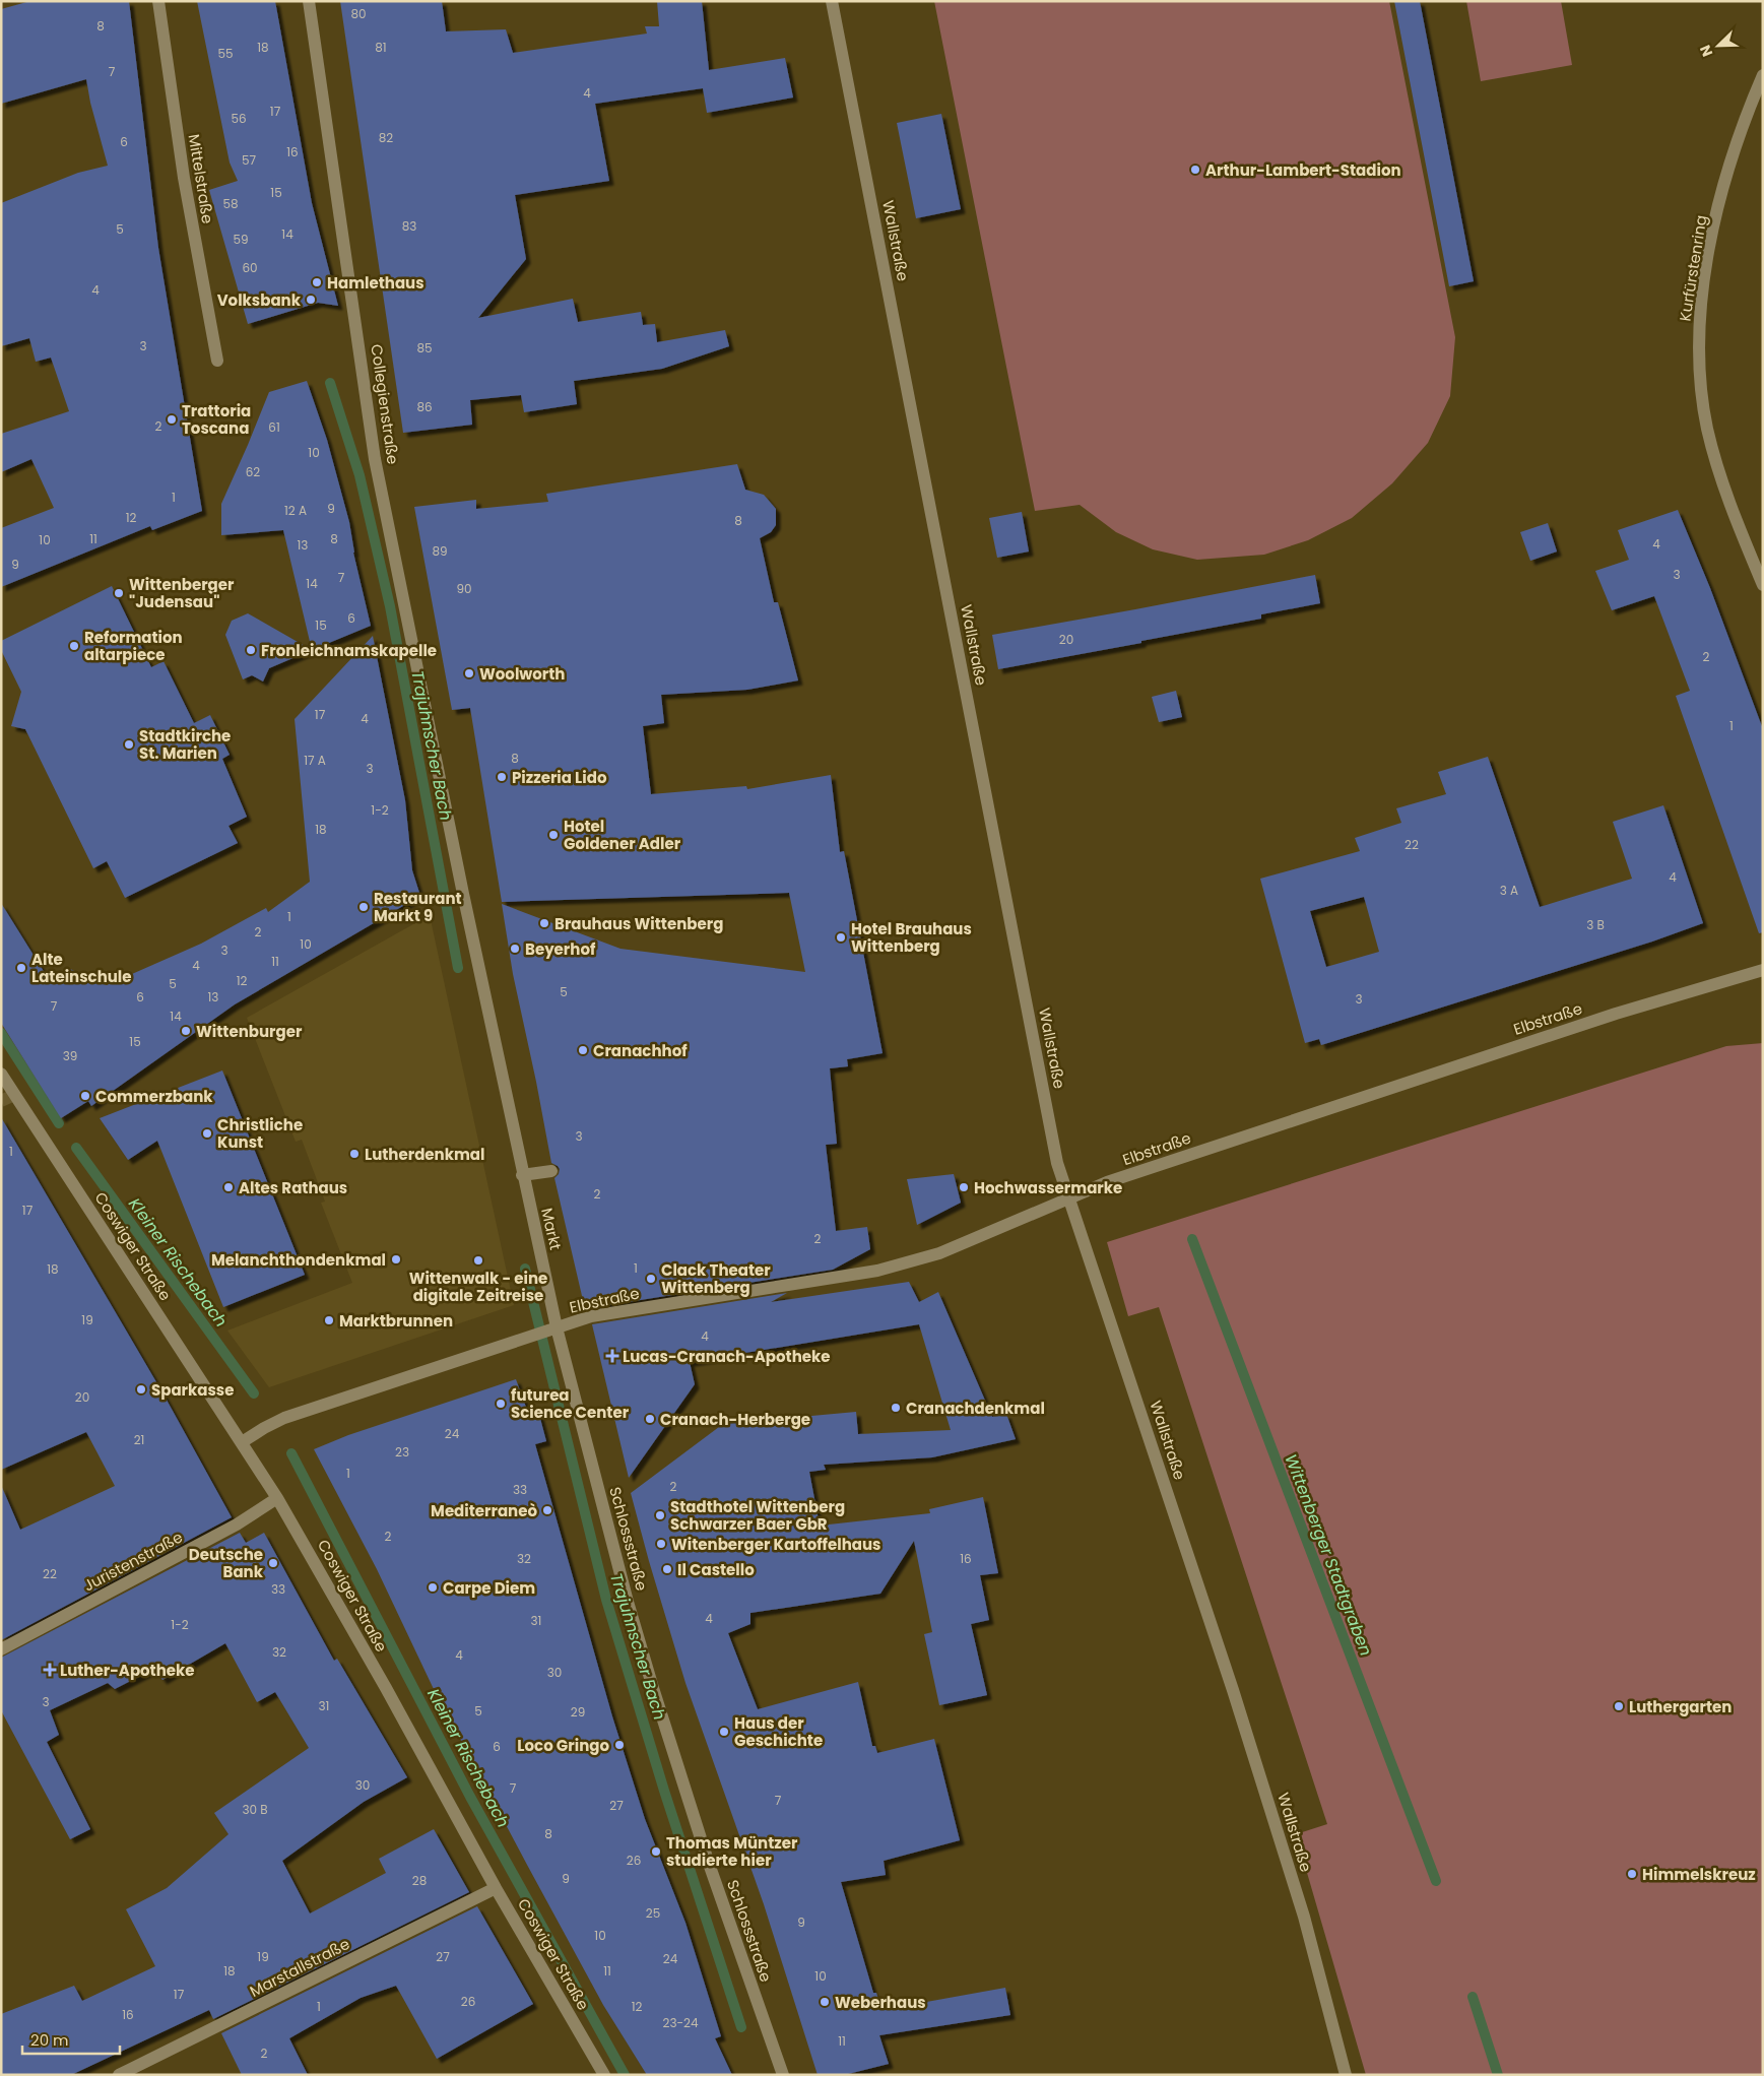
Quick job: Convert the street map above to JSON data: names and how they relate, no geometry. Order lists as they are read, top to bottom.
{
  "streets": {
    "street": [
      "Mittelstraße",
      "Wallstraße",
      "Kurfürstenring",
      "Collegienstraße",
      "Elbstraße",
      "Markt",
      "Coswiger Straße",
      "Schlossstraße",
      "Juristenstraße",
      "Marstallstraße"
    ]
  },
  "crossings": [
    ["Wallstraße", "Elbstraße"],
    ["Collegienstraße", "Markt"],
    ["Elbstraße", "Markt"],
    ["Elbstraße", "Schlossstraße"],
    ["Markt", "Schlossstraße"],
    ["Coswiger Straße", "Juristenstraße"],
    ["Coswiger Straße", "Marstallstraße"]
  ],
  "water": ["Trajuhnscher Bach", "Kleiner Rischebach", "Wittenberger Stadtgraben"],
  "places": {
    "other": [
      "Arthur-Lambert-Stadion",
      "Hamlethaus",
      "Volksbank",
      "Trattoria Toscana",
      "Wittenberger \"Judensau\"",
      "Reformation altarpiece",
      "Fronleichnamskapelle",
      "Woolworth",
      "Stadtkirche St. Marien",
      "Pizzeria Lido",
      "Hotel Goldener Adler",
      "Restaurant Markt 9",
      "Brauhaus Wittenberg",
      "Hotel Brauhaus Wittenberg",
      "Beyerhof",
      "Alte Lateinschule",
      "Wittenburger",
      "Cranachhof",
      "Commerzbank",
      "Christliche Kunst",
      "Lutherdenkmal",
      "Altes Rathaus",
      "Hochwassermarke",
      "Melanchthondenkmal",
      "Wittenwalk - eine digitale Zeitreise",
      "Clack Theater Wittenberg",
      "Marktbrunnen",
      "Sparkasse",
      "futurea Science Center",
      "Cranachdenkmal",
      "Cranach-Herberge",
      "Mediterraneò",
      "Stadthotel Wittenberg Schwarzer Baer GbR",
      "Witenberger Kartoffelhaus",
      "Deutsche Bank",
      "Il Castello",
      "Carpe Diem",
      "Luthergarten",
      "Haus der Geschichte",
      "Loco Gringo",
      "Thomas Müntzer studierte hier",
      "Himmelskreuz",
      "Weberhaus"
    ],
    "health": ["Lucas-Cranach-Apotheke", "Luther-Apotheke"]
  },
  "house_numbers": [
    "80",
    "8",
    "18",
    "81",
    "55",
    "7",
    "4",
    "17",
    "56",
    "82",
    "6",
    "16",
    "57",
    "15",
    "58",
    "83",
    "5",
    "14",
    "59",
    "60",
    "4",
    "3",
    "85",
    "86",
    "2",
    "61",
    "10",
    "62",
    "1",
    "9",
    "12 A",
    "12",
    "8",
    "11",
    "8",
    "10",
    "4",
    "13",
    "89",
    "9",
    "3",
    "7",
    "14",
    "90",
    "6",
    "15",
    "20",
    "2",
    "17",
    "4",
    "1",
    "8",
    "17 A",
    "3",
    "1-2",
    "18",
    "22",
    "4",
    "3 A",
    "1",
    "3 B",
    "2",
    "10",
    "3",
    "11",
    "4",
    "12",
    "5",
    "5",
    "6",
    "13",
    "3",
    "7",
    "14",
    "15",
    "39",
    "3",
    "1",
    "2",
    "17",
    "2",
    "1",
    "18",
    "19",
    "4",
    "20",
    "24",
    "21",
    "23",
    "1",
    "2",
    "33",
    "2",
    "32",
    "16",
    "22",
    "33",
    "4",
    "31",
    "1-2",
    "32",
    "4",
    "30",
    "3",
    "31",
    "5",
    "29",
    "6",
    "30",
    "7",
    "7",
    "27",
    "30 B",
    "8",
    "26",
    "9",
    "28",
    "25",
    "9",
    "10",
    "19",
    "27",
    "24",
    "18",
    "11",
    "10",
    "17",
    "26",
    "1",
    "12",
    "16",
    "23-24",
    "11",
    "2"
  ],
  "scale_bar": "20 m",
  "north": "bottom left"
}
